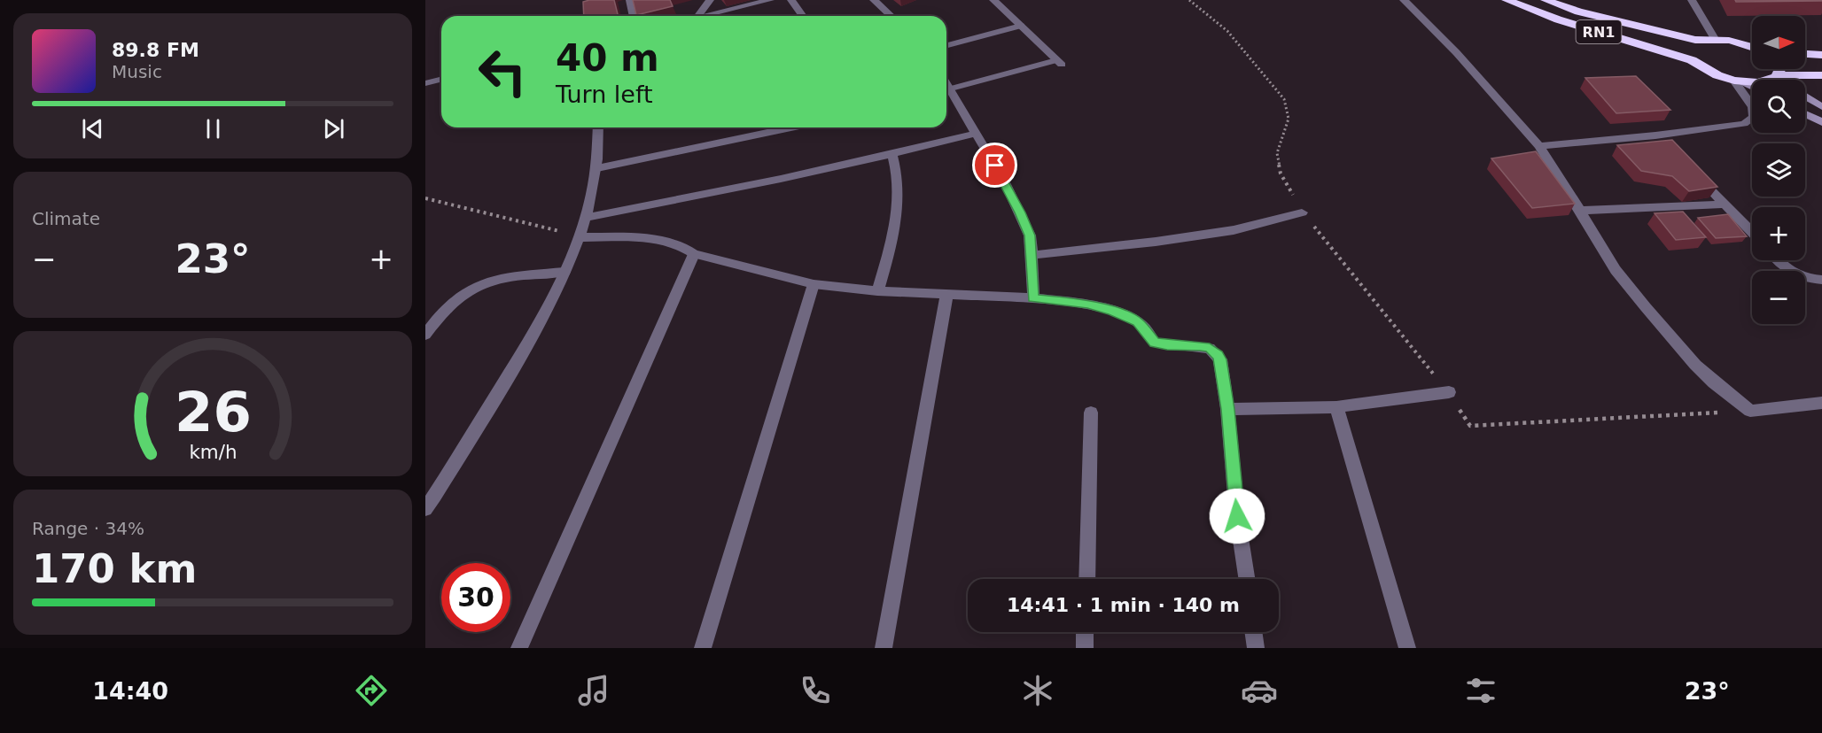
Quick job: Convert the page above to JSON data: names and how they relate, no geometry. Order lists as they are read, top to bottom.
{
  "streets": {
    "highway": ["RN1"]
  },
  "north": "right",
  "page": {
    "map_buttons": ["+", "−"],
    "turn": ["40 m", "Turn left"],
    "song": ["89.8 FM", "Music"],
    "tile": [
      "Climate",
      ["Range · 34%", "170 km"]
    ],
    "heat": ["−", "23°", "+"],
    "limit": "30",
    "trip": "14:41 · 1 min · 140 m",
    "tabs": ["14:40", "23°"],
    "gauge": ["26", "km/h"]
  }
}
